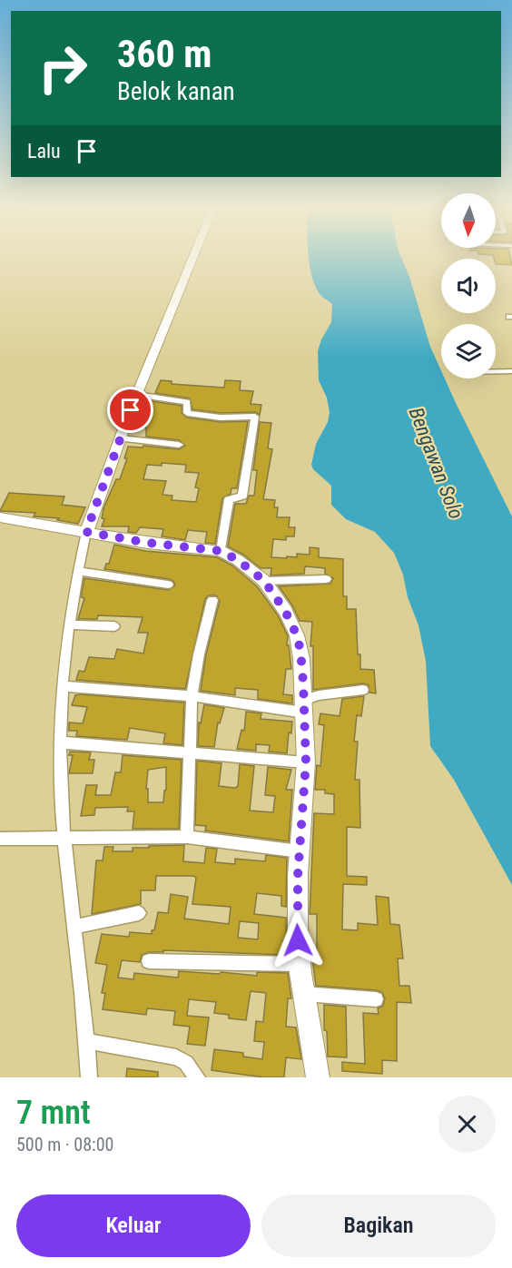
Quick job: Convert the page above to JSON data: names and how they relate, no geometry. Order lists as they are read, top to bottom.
{
  "water": ["Bengawan Solo"],
  "north": "bottom",
  "page": {
    "turn": ["360 m", "Belok kanan"],
    "then": "Lalu",
    "heading": ["7 mnt", "500 m · 08:00"],
    "buttons": ["Keluar", "Bagikan"]
  }
}
